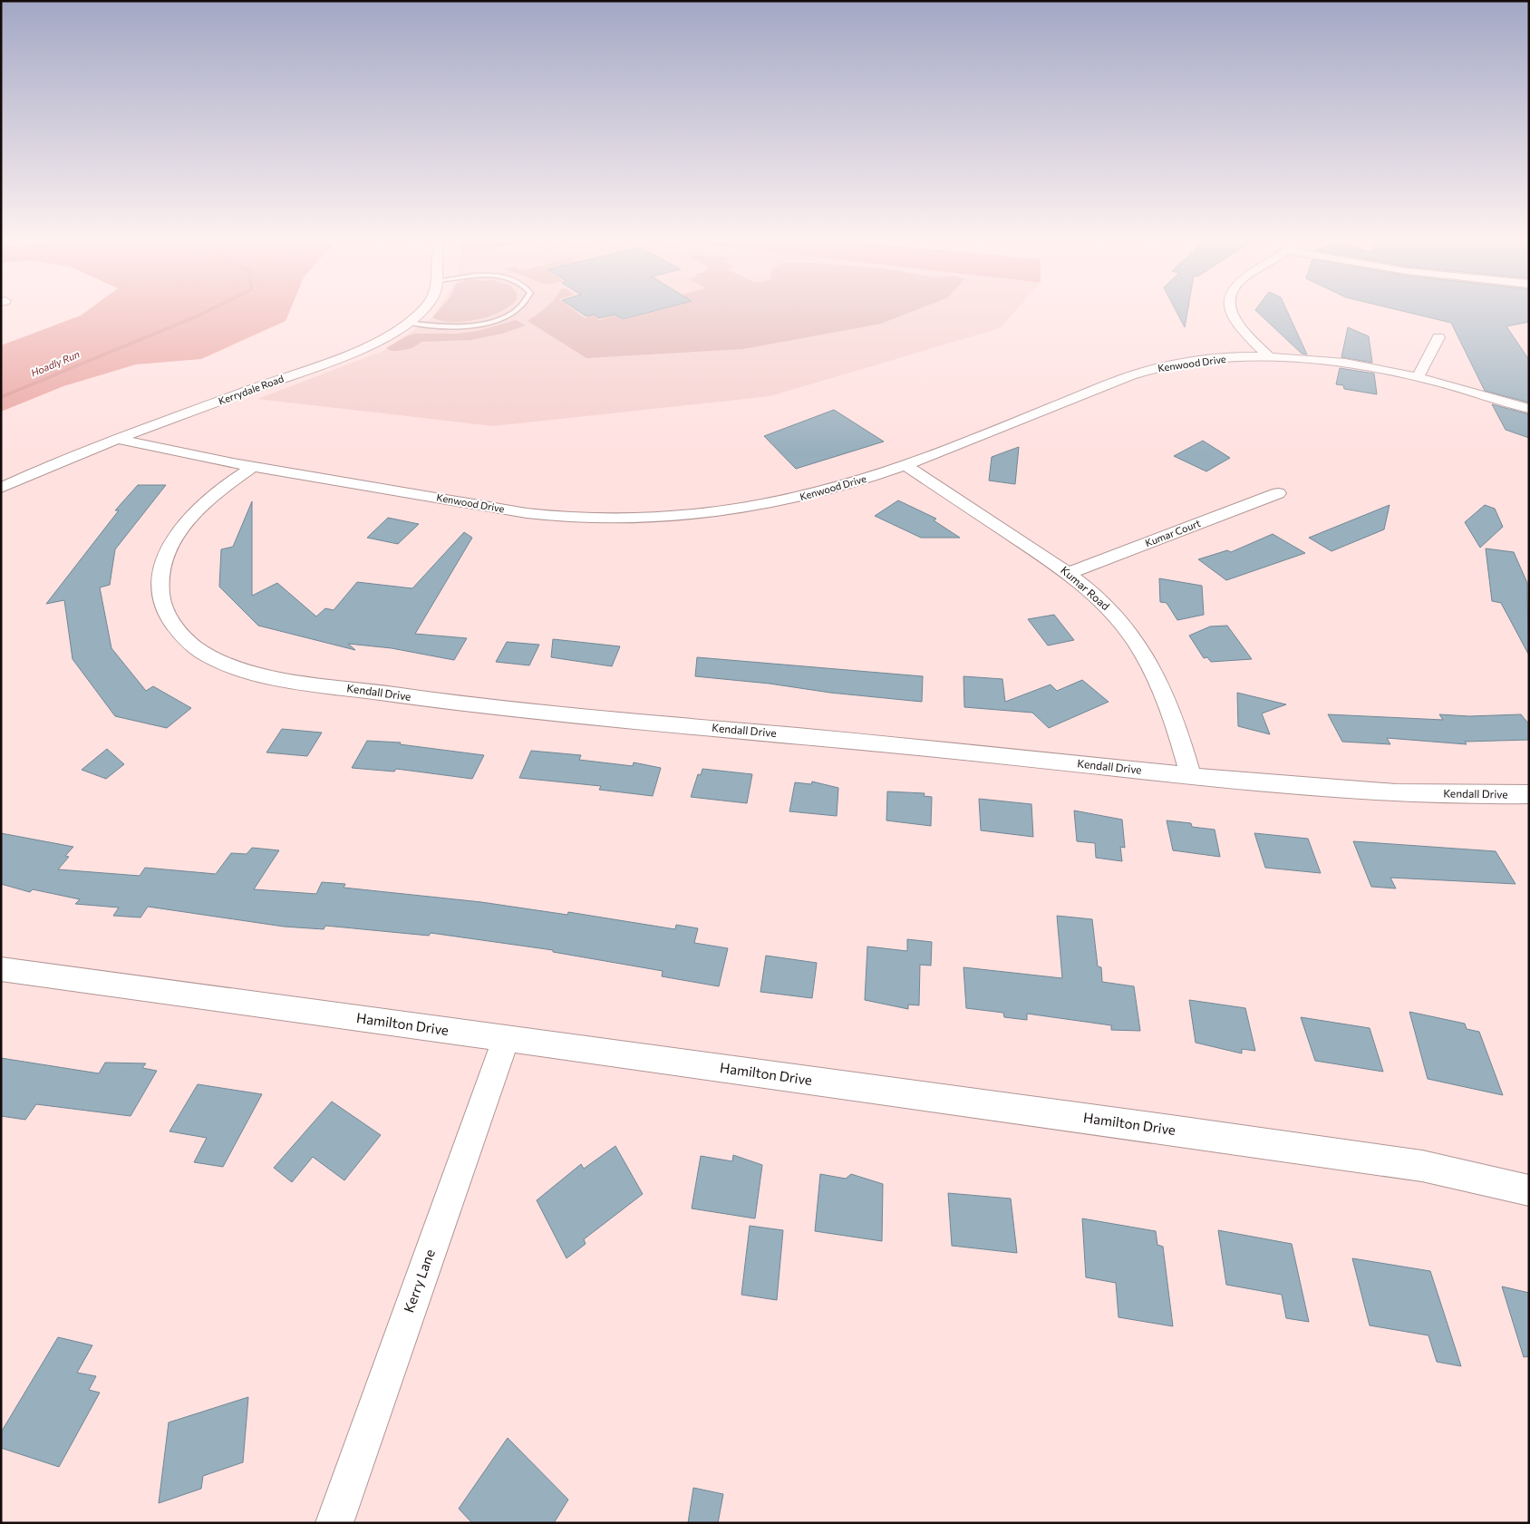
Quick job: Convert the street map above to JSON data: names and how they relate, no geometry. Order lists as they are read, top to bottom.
{
  "streets": {
    "street": [
      "Kenwood Drive",
      "Kerrydale Road",
      "Kumar Court",
      "Kumar Road",
      "Kendall Drive",
      "Hamilton Drive",
      "Kerry Lane"
    ]
  },
  "crossings": [
    ["Kenwood Drive", "Kerrydale Road"],
    ["Kenwood Drive", "Kumar Road"],
    ["Kenwood Drive", "Kendall Drive"],
    ["Kumar Court", "Kumar Road"],
    ["Kumar Road", "Kendall Drive"],
    ["Hamilton Drive", "Kerry Lane"]
  ],
  "water": ["Hoadly Run"]
}
